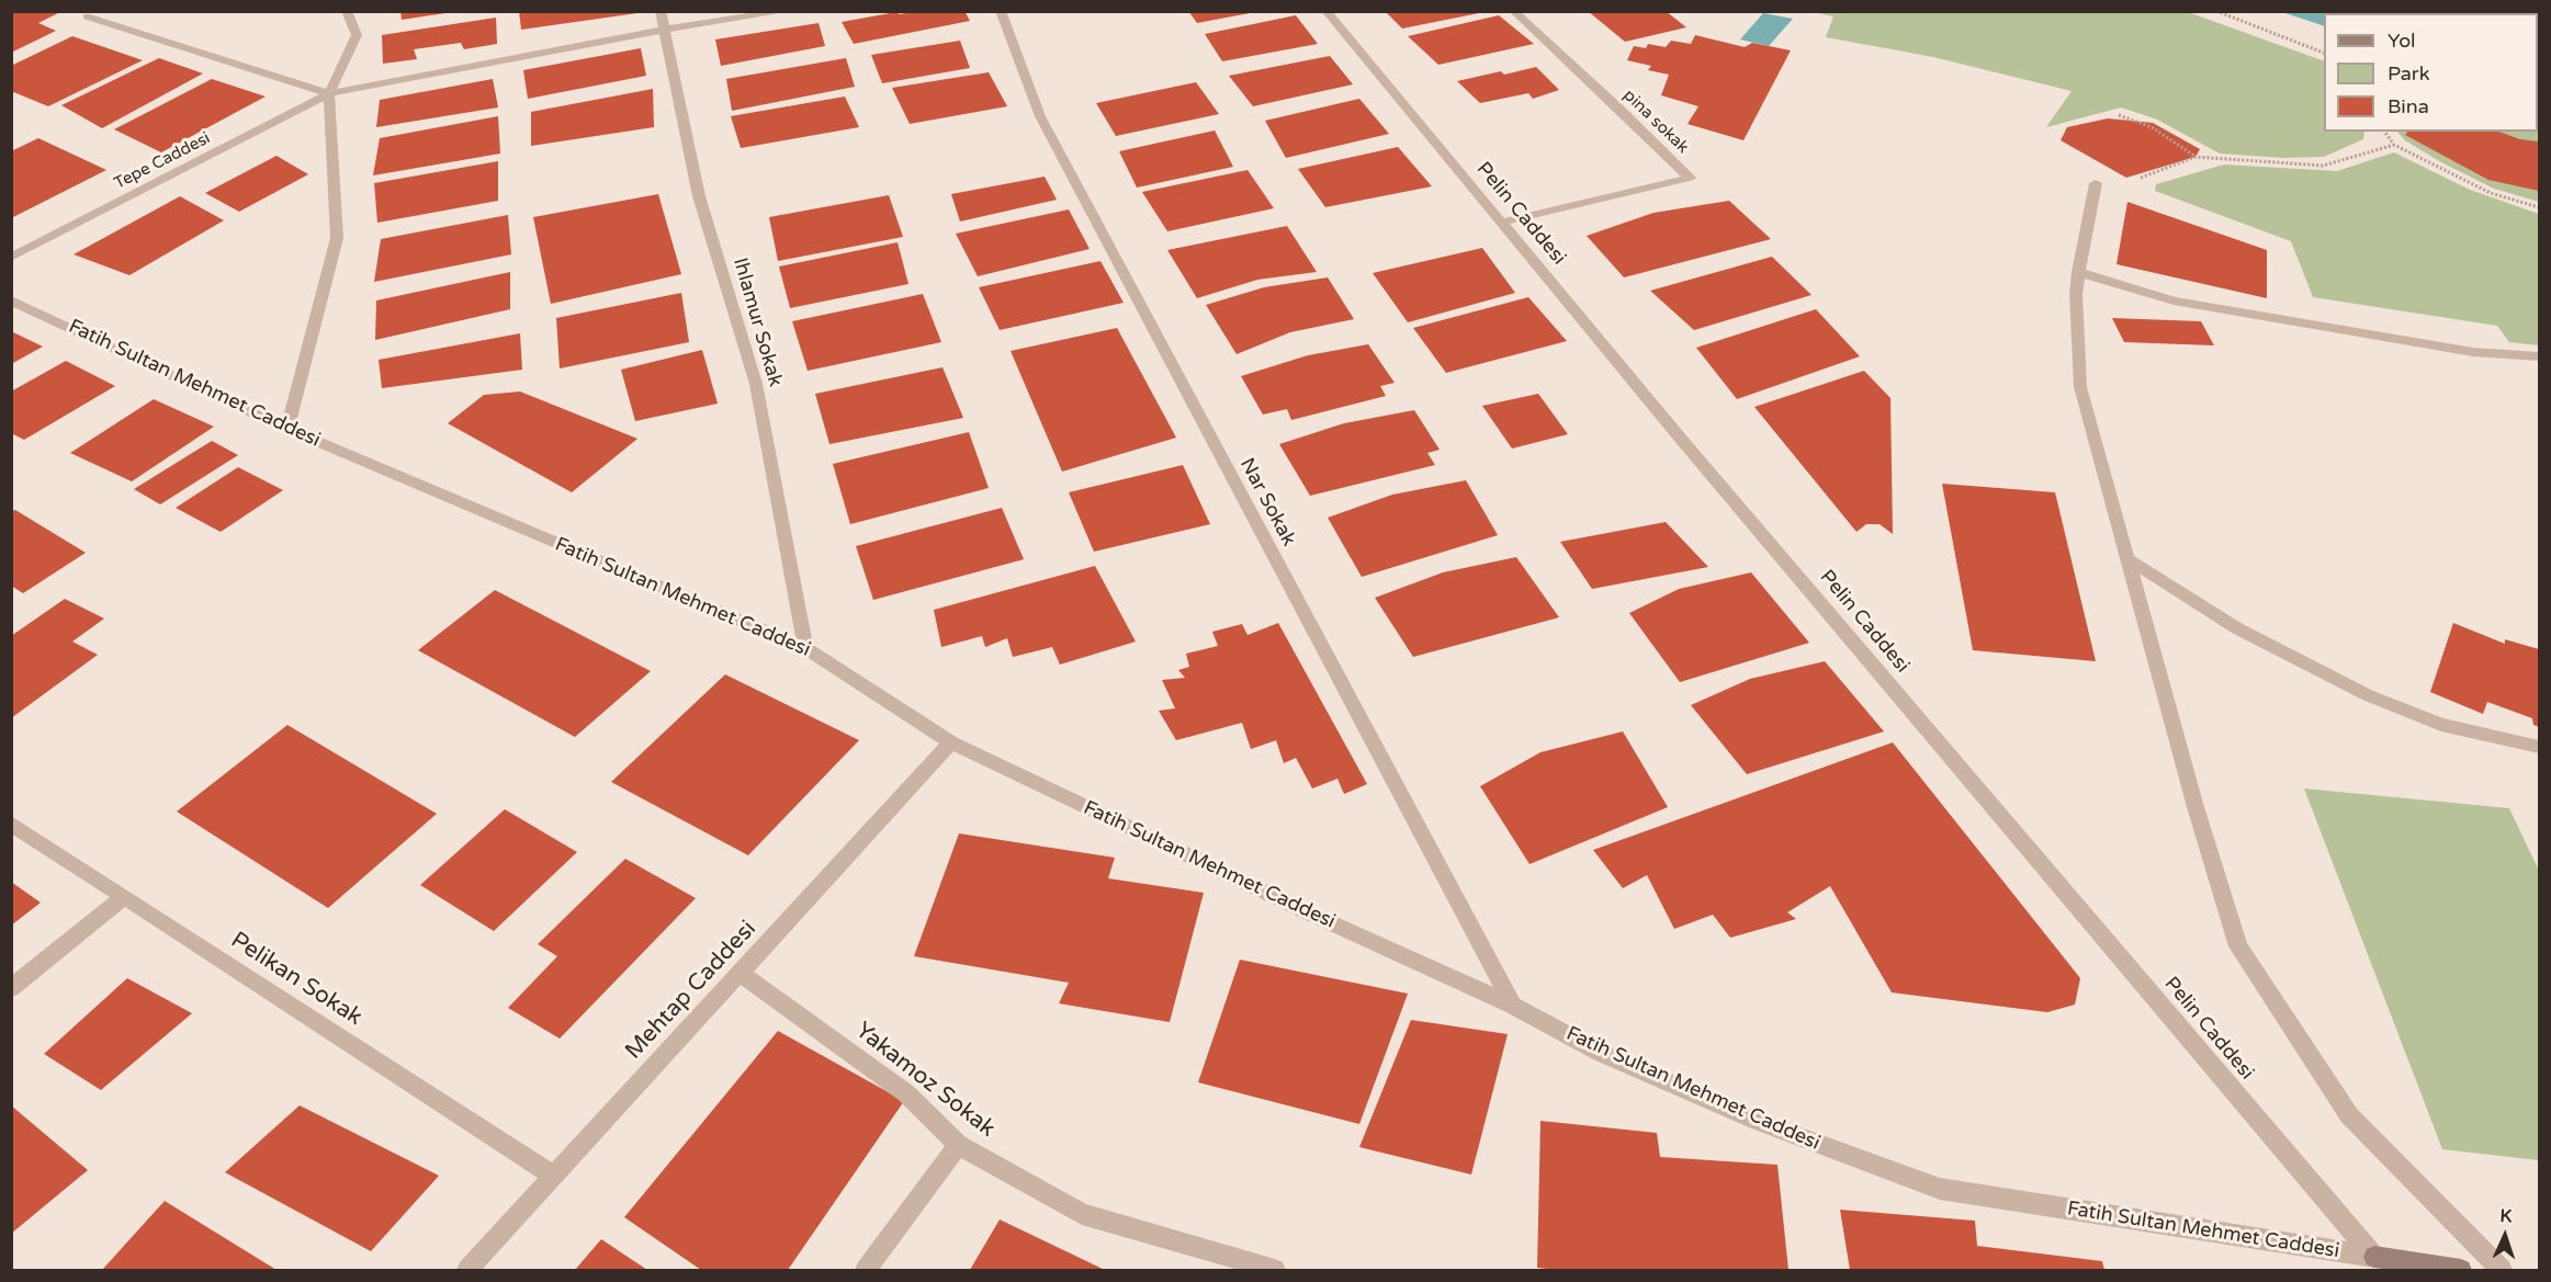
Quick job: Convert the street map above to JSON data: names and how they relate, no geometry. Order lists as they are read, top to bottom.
{
  "streets": {
    "street": [
      "pina sokak",
      "Tepe Caddesi",
      "Pelin Caddesi",
      "Ihlamur Sokak",
      "Fatih Sultan Mehmet Caddesi",
      "Nar Sokak",
      "Pelikan Sokak",
      "Mehtap Caddesi",
      "Yakamoz Sokak"
    ]
  },
  "crossings": [
    ["pina sokak", "Pelin Caddesi"],
    ["Pelin Caddesi", "Fatih Sultan Mehmet Caddesi"],
    ["Ihlamur Sokak", "Fatih Sultan Mehmet Caddesi"],
    ["Fatih Sultan Mehmet Caddesi", "Nar Sokak"],
    ["Fatih Sultan Mehmet Caddesi", "Mehtap Caddesi"],
    ["Pelikan Sokak", "Mehtap Caddesi"],
    ["Mehtap Caddesi", "Yakamoz Sokak"]
  ],
  "legend": ["Yol", "Park", "Bina"],
  "north": "top"
}
